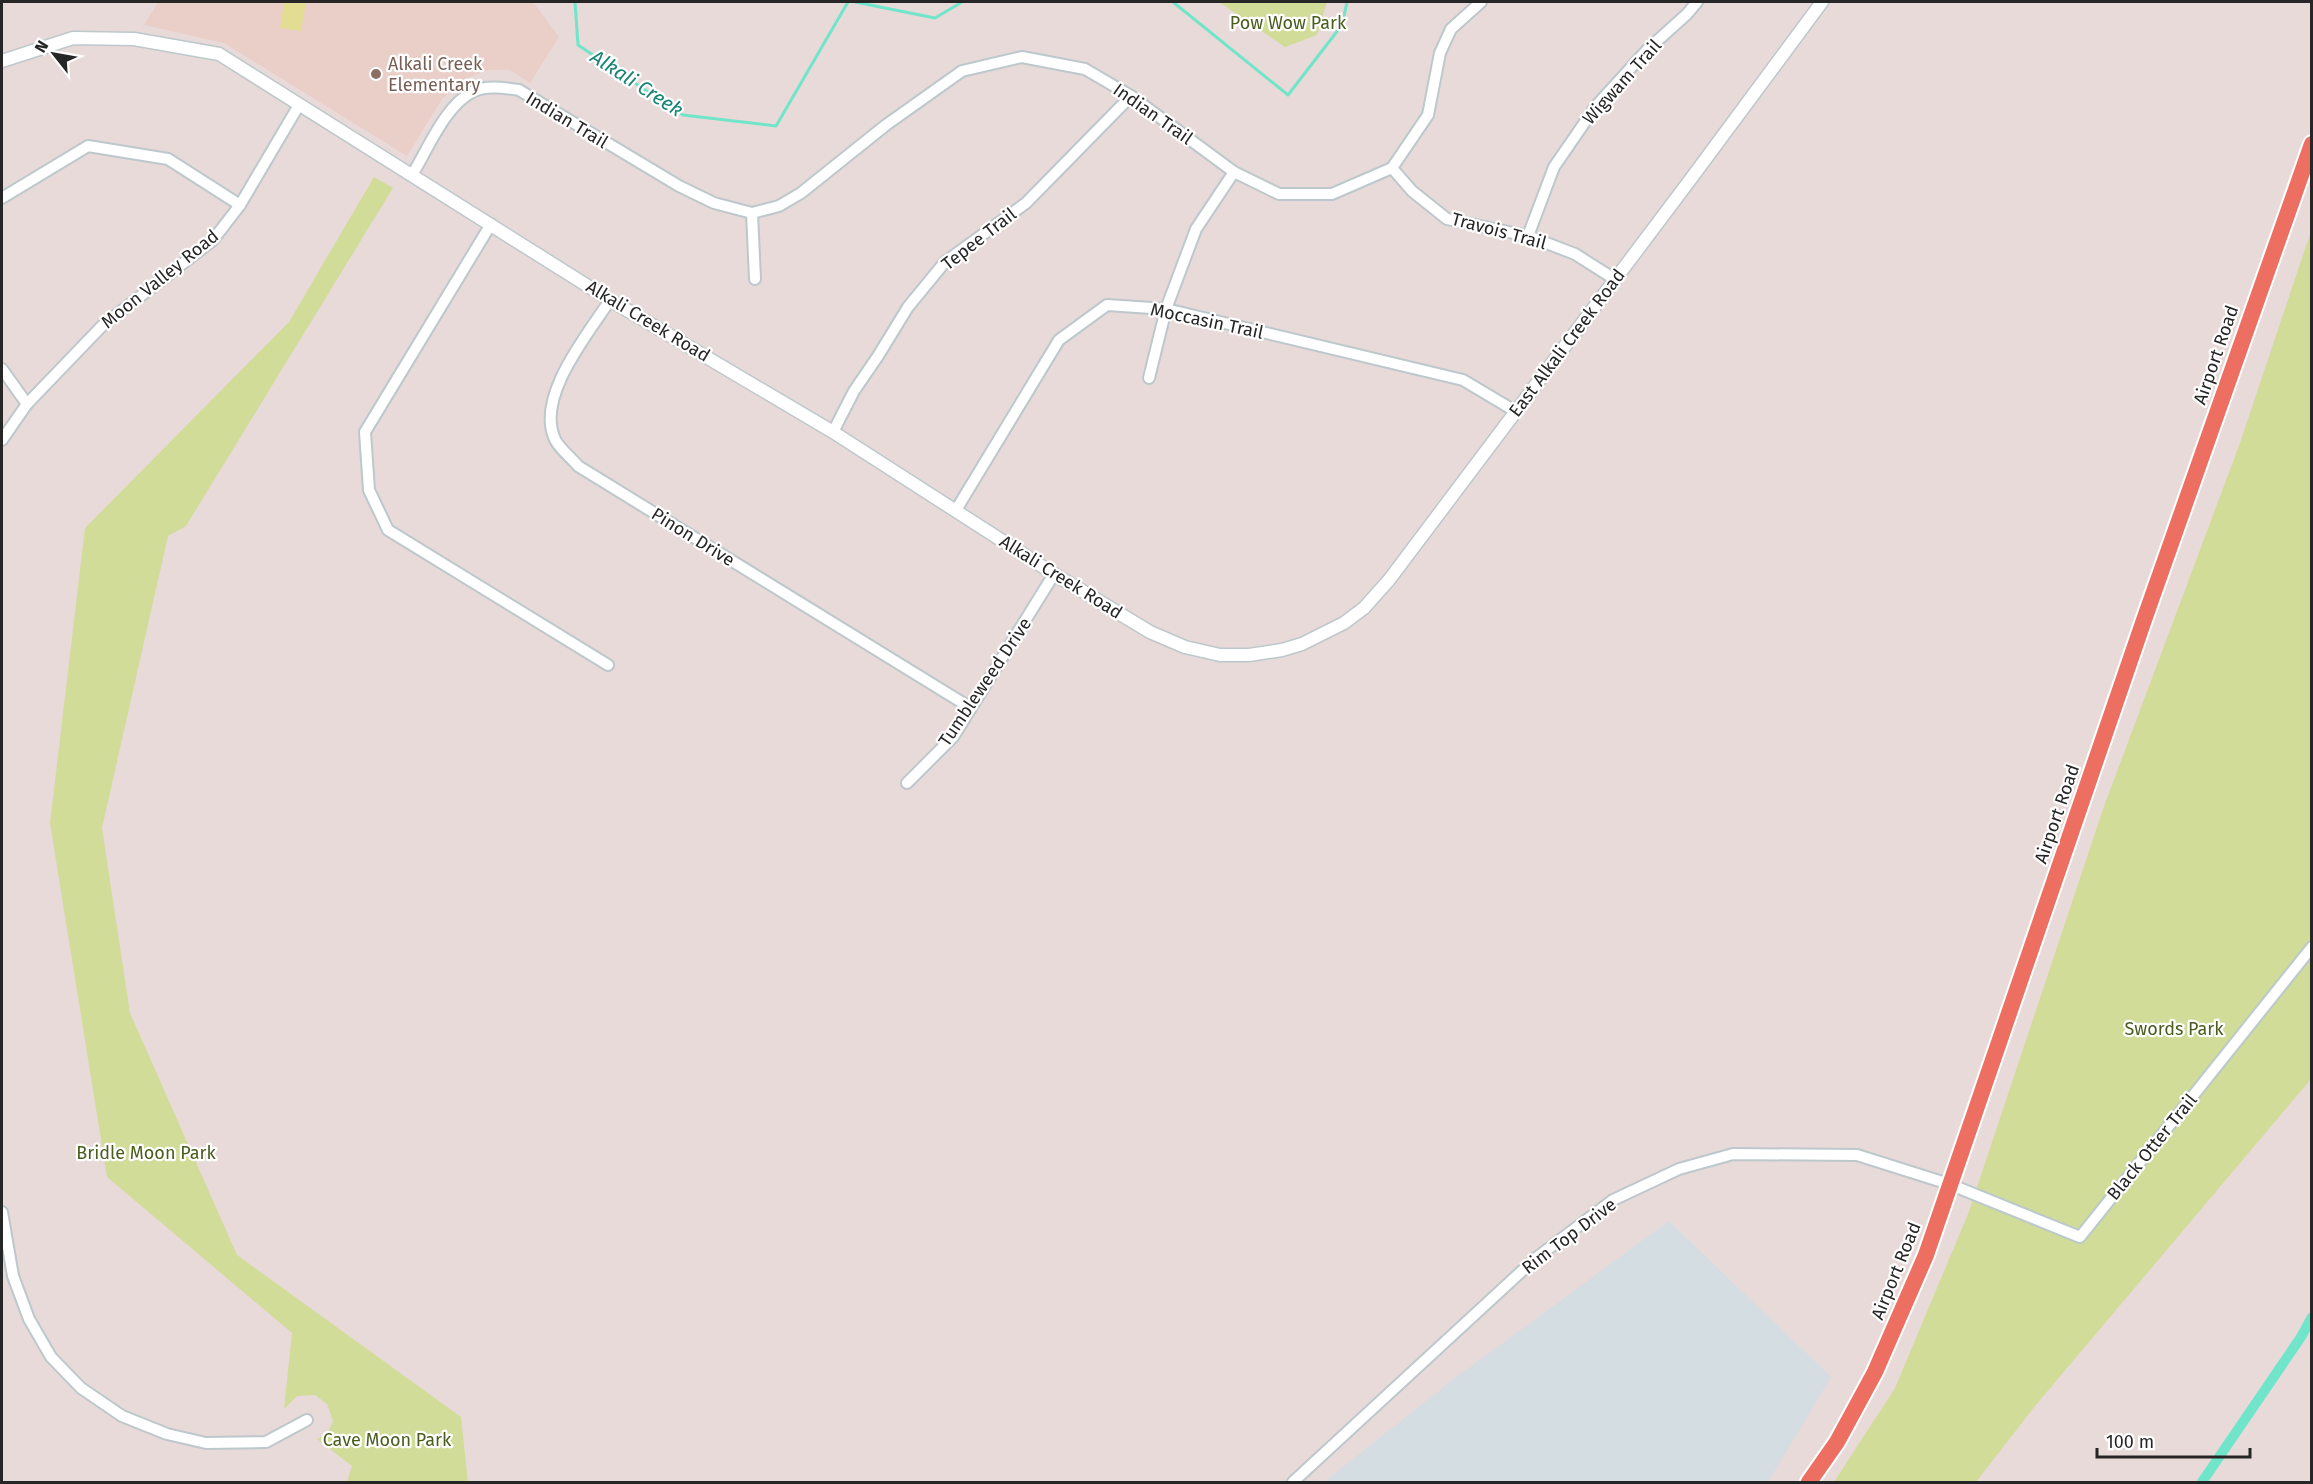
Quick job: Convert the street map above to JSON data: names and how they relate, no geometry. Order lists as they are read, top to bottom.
{
  "streets": {
    "highway": ["Airport Road"],
    "street": [
      "Wigwam Trail",
      "Indian Trail",
      "Travois Trail",
      "Tepee Trail",
      "Moon Valley Road",
      "Alkali Creek Road",
      "Moccasin Trail",
      "East Alkali Creek Road",
      "Pinon Drive",
      "Tumbleweed Drive",
      "Black Otter Trail",
      "Rim Top Drive"
    ]
  },
  "crossings": [
    ["Wigwam Trail", "Travois Trail"],
    ["Indian Trail", "Travois Trail"],
    ["Indian Trail", "Tepee Trail"],
    ["Indian Trail", "Alkali Creek Road"],
    ["Travois Trail", "East Alkali Creek Road"],
    ["Tepee Trail", "Alkali Creek Road"],
    ["Moon Valley Road", "Alkali Creek Road"],
    ["Alkali Creek Road", "Moccasin Trail"],
    ["Alkali Creek Road", "East Alkali Creek Road"],
    ["Alkali Creek Road", "Pinon Drive"],
    ["Alkali Creek Road", "Tumbleweed Drive"],
    ["Moccasin Trail", "East Alkali Creek Road"],
    ["Airport Road", "Black Otter Trail"],
    ["Airport Road", "Rim Top Drive"],
    ["Pinon Drive", "Tumbleweed Drive"],
    ["Black Otter Trail", "Rim Top Drive"]
  ],
  "water": ["Alkali Creek"],
  "parks": [
    "Pow Wow Park",
    "Swords Park",
    "Bridle Moon Park",
    "Cave Moon Park"
  ],
  "places": ["Alkali Creek Elementary"],
  "scale_bar": "100 m",
  "north": "top left"
}
